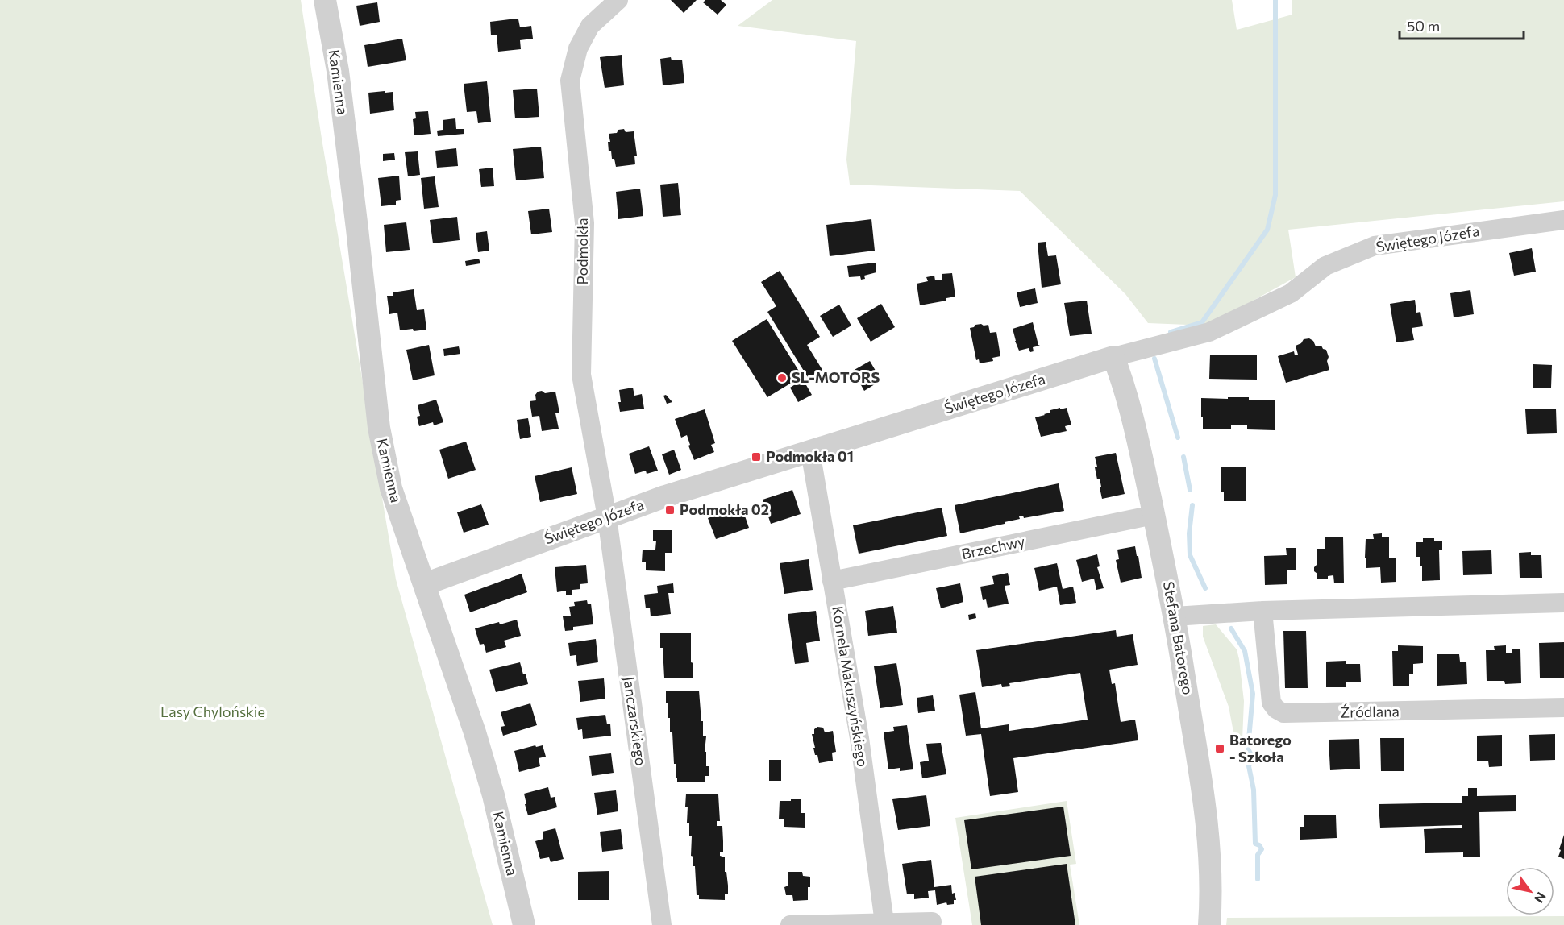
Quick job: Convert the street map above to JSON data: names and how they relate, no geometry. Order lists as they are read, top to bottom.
{
  "streets": {
    "street": [
      "Kamienna",
      "Świętego Józefa",
      "Podmokła",
      "Brzechwy",
      "Stefana Batorego",
      "Kornela Makuszyńskiego",
      "Źródlana",
      "Janczarskiego"
    ]
  },
  "crossings": [
    ["Kamienna", "Świętego Józefa"],
    ["Świętego Józefa", "Podmokła"],
    ["Świętego Józefa", "Stefana Batorego"],
    ["Świętego Józefa", "Kornela Makuszyńskiego"],
    ["Świętego Józefa", "Janczarskiego"],
    ["Podmokła", "Janczarskiego"],
    ["Brzechwy", "Stefana Batorego"],
    ["Brzechwy", "Kornela Makuszyńskiego"]
  ],
  "parks": ["Lasy Chylońskie"],
  "places": {
    "other": ["SL-MOTORS"],
    "transit": ["Podmokła 01", "Podmokła 02", "Batorego - Szkoła"]
  },
  "scale_bar": "50 m",
  "north": "bottom right"
}
